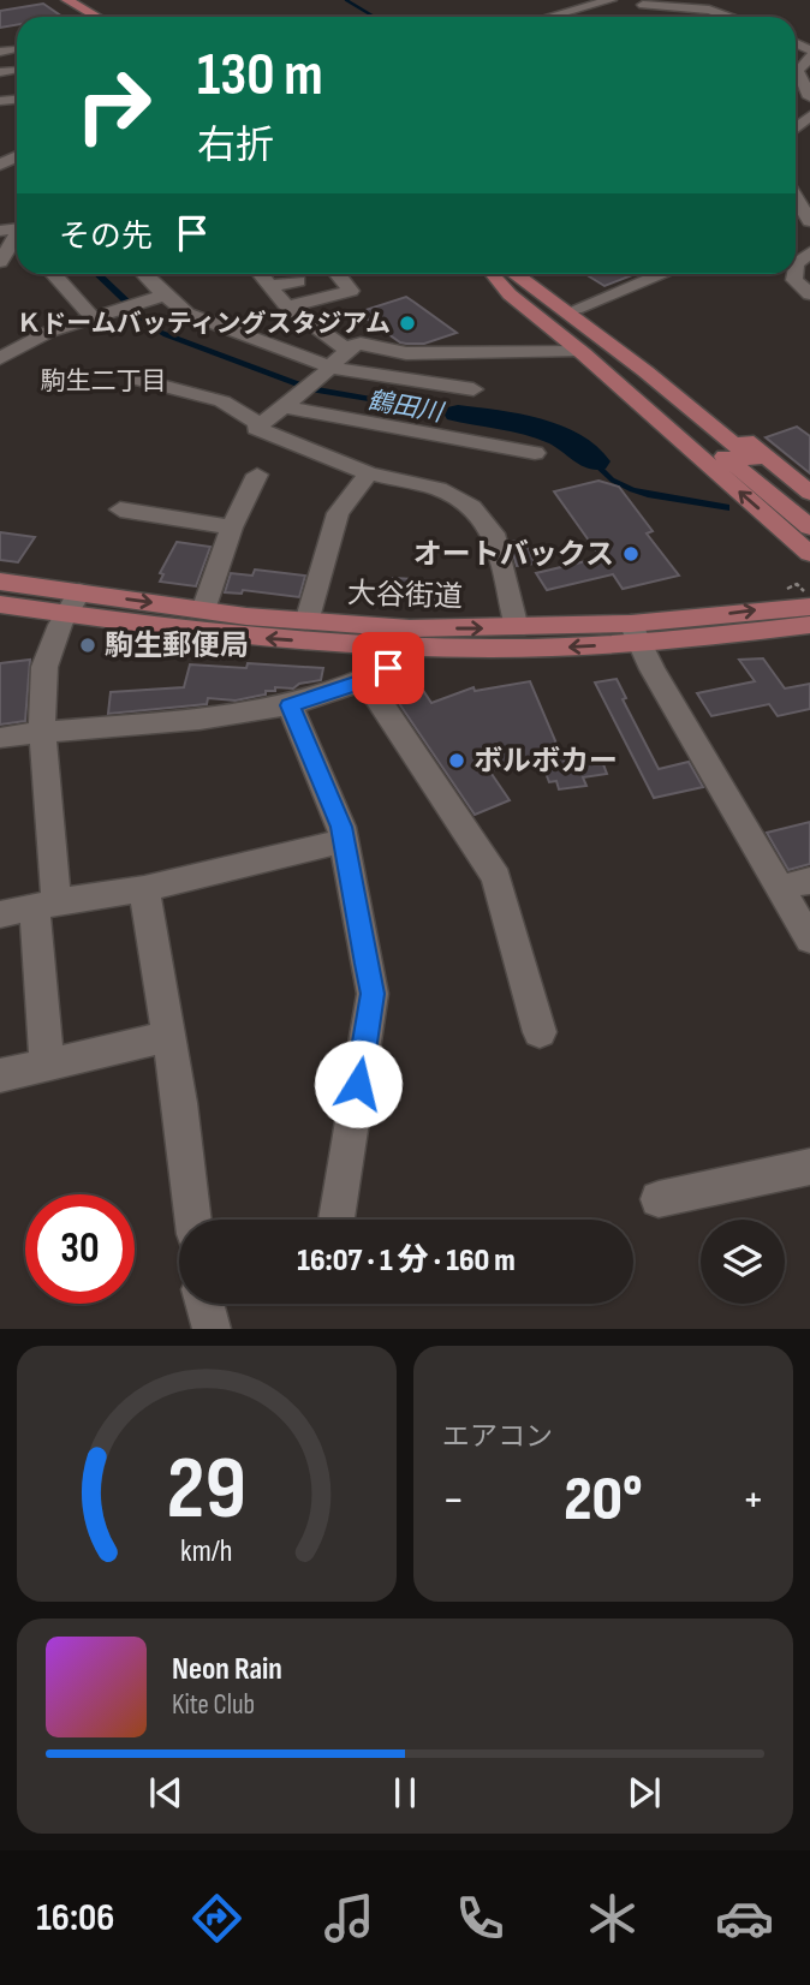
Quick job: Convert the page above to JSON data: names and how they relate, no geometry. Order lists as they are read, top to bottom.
{
  "streets": {
    "main road": ["大谷街道"]
  },
  "districts": ["駒生二丁目"],
  "water": ["鶴田川"],
  "places": [
    "Ｋドームバッティングスタジアム",
    "オートバックス",
    "駒生郵便局",
    "ボルボカー"
  ],
  "page": {
    "turn": ["130 m", "右折"],
    "then": "その先",
    "limit": "30",
    "trip": "16:07 · 1 分 · 160 m",
    "tile": "エアコン",
    "heat": ["−", "20°", "+"],
    "song": ["Neon Rain", "Kite Club"],
    "tabs": "16:06",
    "gauge": ["29", "km/h"]
  }
}
